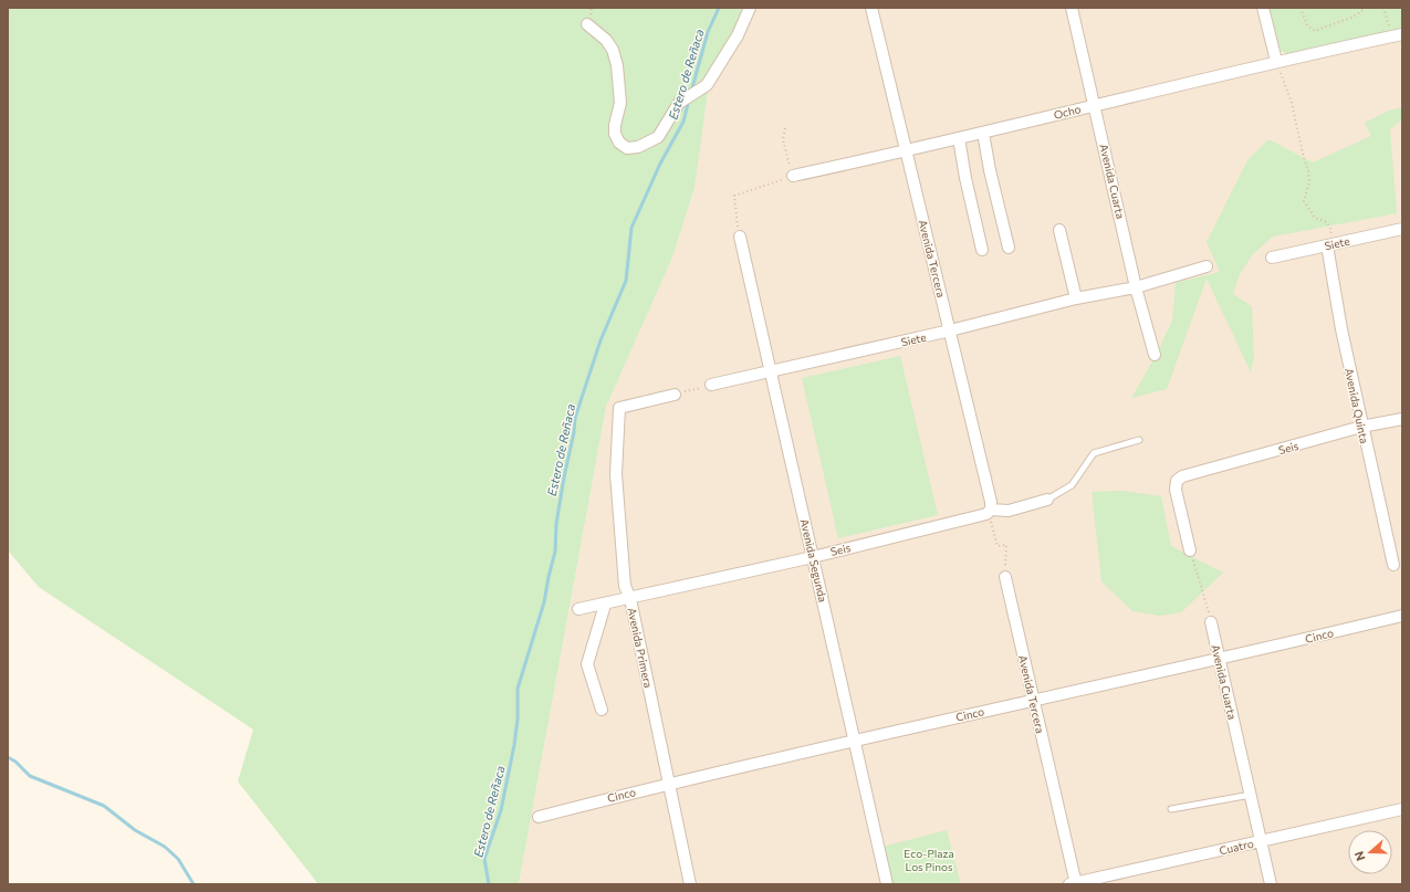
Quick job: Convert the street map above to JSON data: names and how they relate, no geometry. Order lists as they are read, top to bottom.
{
  "streets": {
    "street": [
      "Ocho",
      "Avenida Cuarta",
      "Siete",
      "Avenida Tercera",
      "Avenida Quinta",
      "Seis",
      "Avenida Segunda",
      "Cinco",
      "Avenida Primera",
      "Cuatro"
    ]
  },
  "crossings": [
    ["Ocho", "Avenida Cuarta"],
    ["Ocho", "Avenida Tercera"],
    ["Avenida Cuarta", "Siete"],
    ["Avenida Cuarta", "Cinco"],
    ["Avenida Cuarta", "Cuatro"],
    ["Siete", "Avenida Tercera"],
    ["Siete", "Avenida Quinta"],
    ["Siete", "Avenida Segunda"],
    ["Avenida Tercera", "Seis"],
    ["Avenida Tercera", "Cinco"],
    ["Avenida Tercera", "Cuatro"],
    ["Avenida Quinta", "Seis"],
    ["Seis", "Avenida Segunda"],
    ["Seis", "Avenida Primera"],
    ["Avenida Segunda", "Cinco"],
    ["Cinco", "Avenida Primera"]
  ],
  "water": ["Estero de Reñaca"],
  "parks": ["Eco-Plaza Los Pinos"],
  "north": "left"
}
